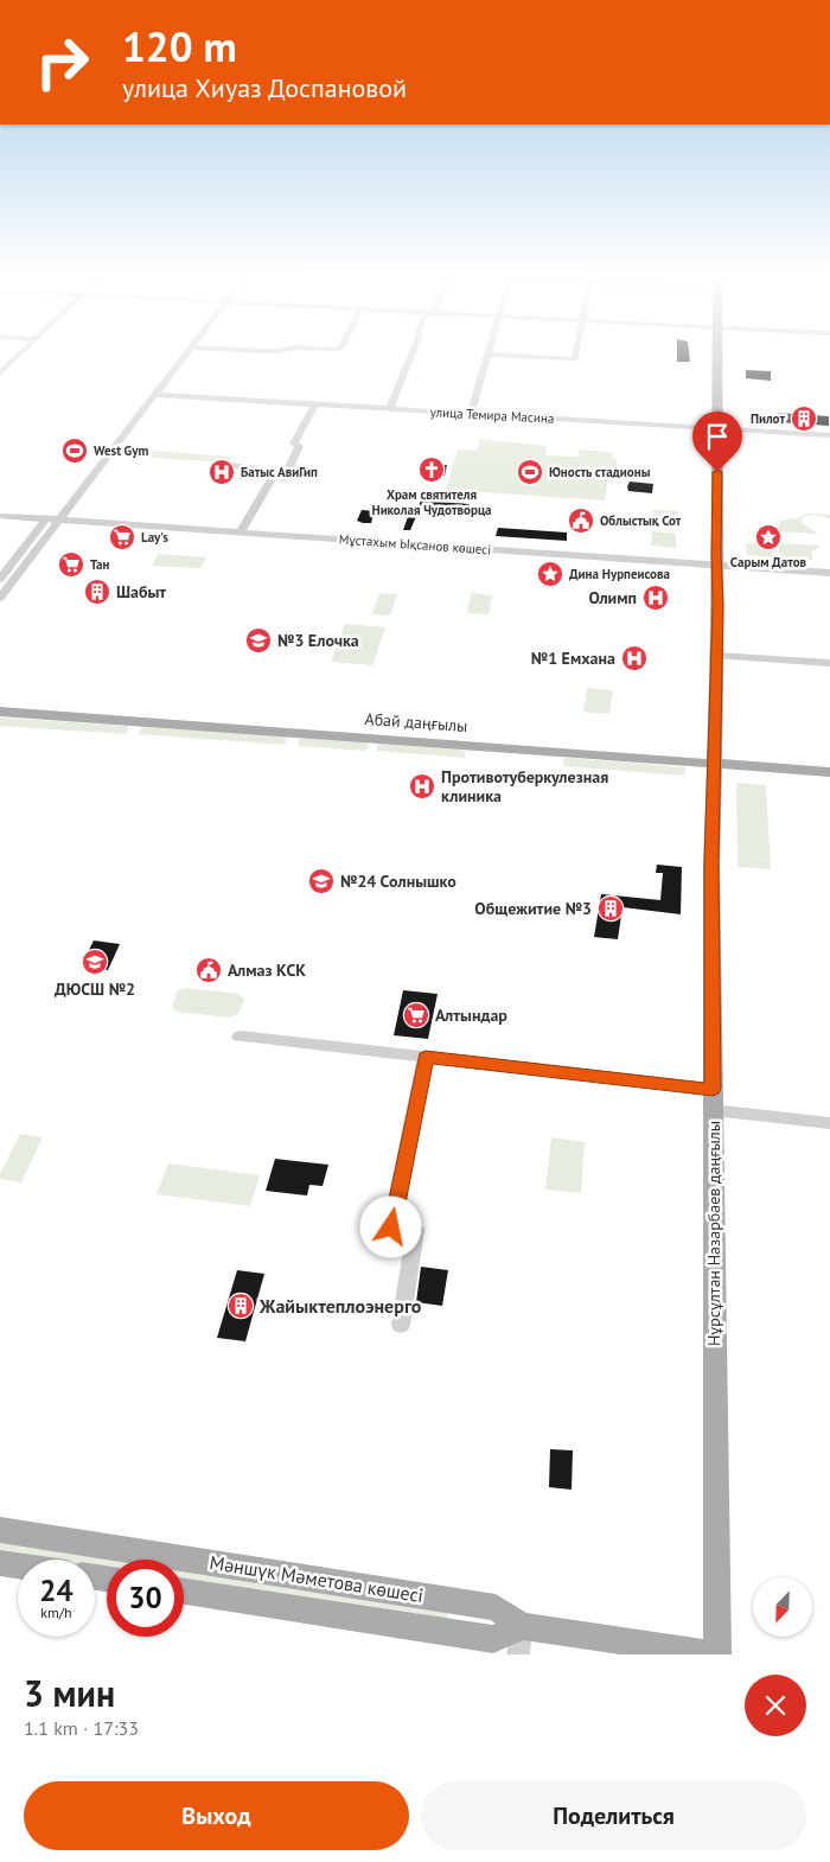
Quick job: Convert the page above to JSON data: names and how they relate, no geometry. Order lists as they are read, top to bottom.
{
  "streets": {
    "main road": ["Абай даңғылы", "Нұрсұлтан Назарбаев даңғылы", "Мәншүк Мәметова көшесі"],
    "street": ["улица Темира Масина", "Мұстахым Ықсанов көшесі"]
  },
  "crossings": [
    ["улица Темира Масина", "Нұрсұлтан Назарбаев даңғылы"],
    ["Мұстахым Ықсанов көшесі", "Нұрсұлтан Назарбаев даңғылы"],
    ["Абай даңғылы", "Нұрсұлтан Назарбаев даңғылы"]
  ],
  "places": {
    "building": [
      "Пилот",
      "Шабыт",
      "Общежитие №3",
      "Жайыктеплоэнерго"
    ],
    "sports": ["West Gym", "Юность стадионы"],
    "church": ["Храм святителя Николая Чудотворца"],
    "hospital": [
      "Батыс АвиГип",
      "Олимп",
      "№1 Емхана",
      "Противотуберкулезная клиника"
    ],
    "public building": ["Облыстық Сот", "Алмаз КСК"],
    "supermarket": ["Lay's", "Тан", "Алтындар"],
    "place": ["Сарым Датов", "Дина Нурпеисова"],
    "school or university": ["№3 Елочка", "№24 Солнышко", "ДЮСШ №2"]
  },
  "north": "bottom left",
  "page": {
    "turn": ["120 m", "улица Хиуаз Доспановой"],
    "speed": "24 km/h",
    "limit": "30",
    "heading": ["3 мин", "1.1 km · 17:33"],
    "buttons": ["Выход", "Поделиться"]
  }
}
